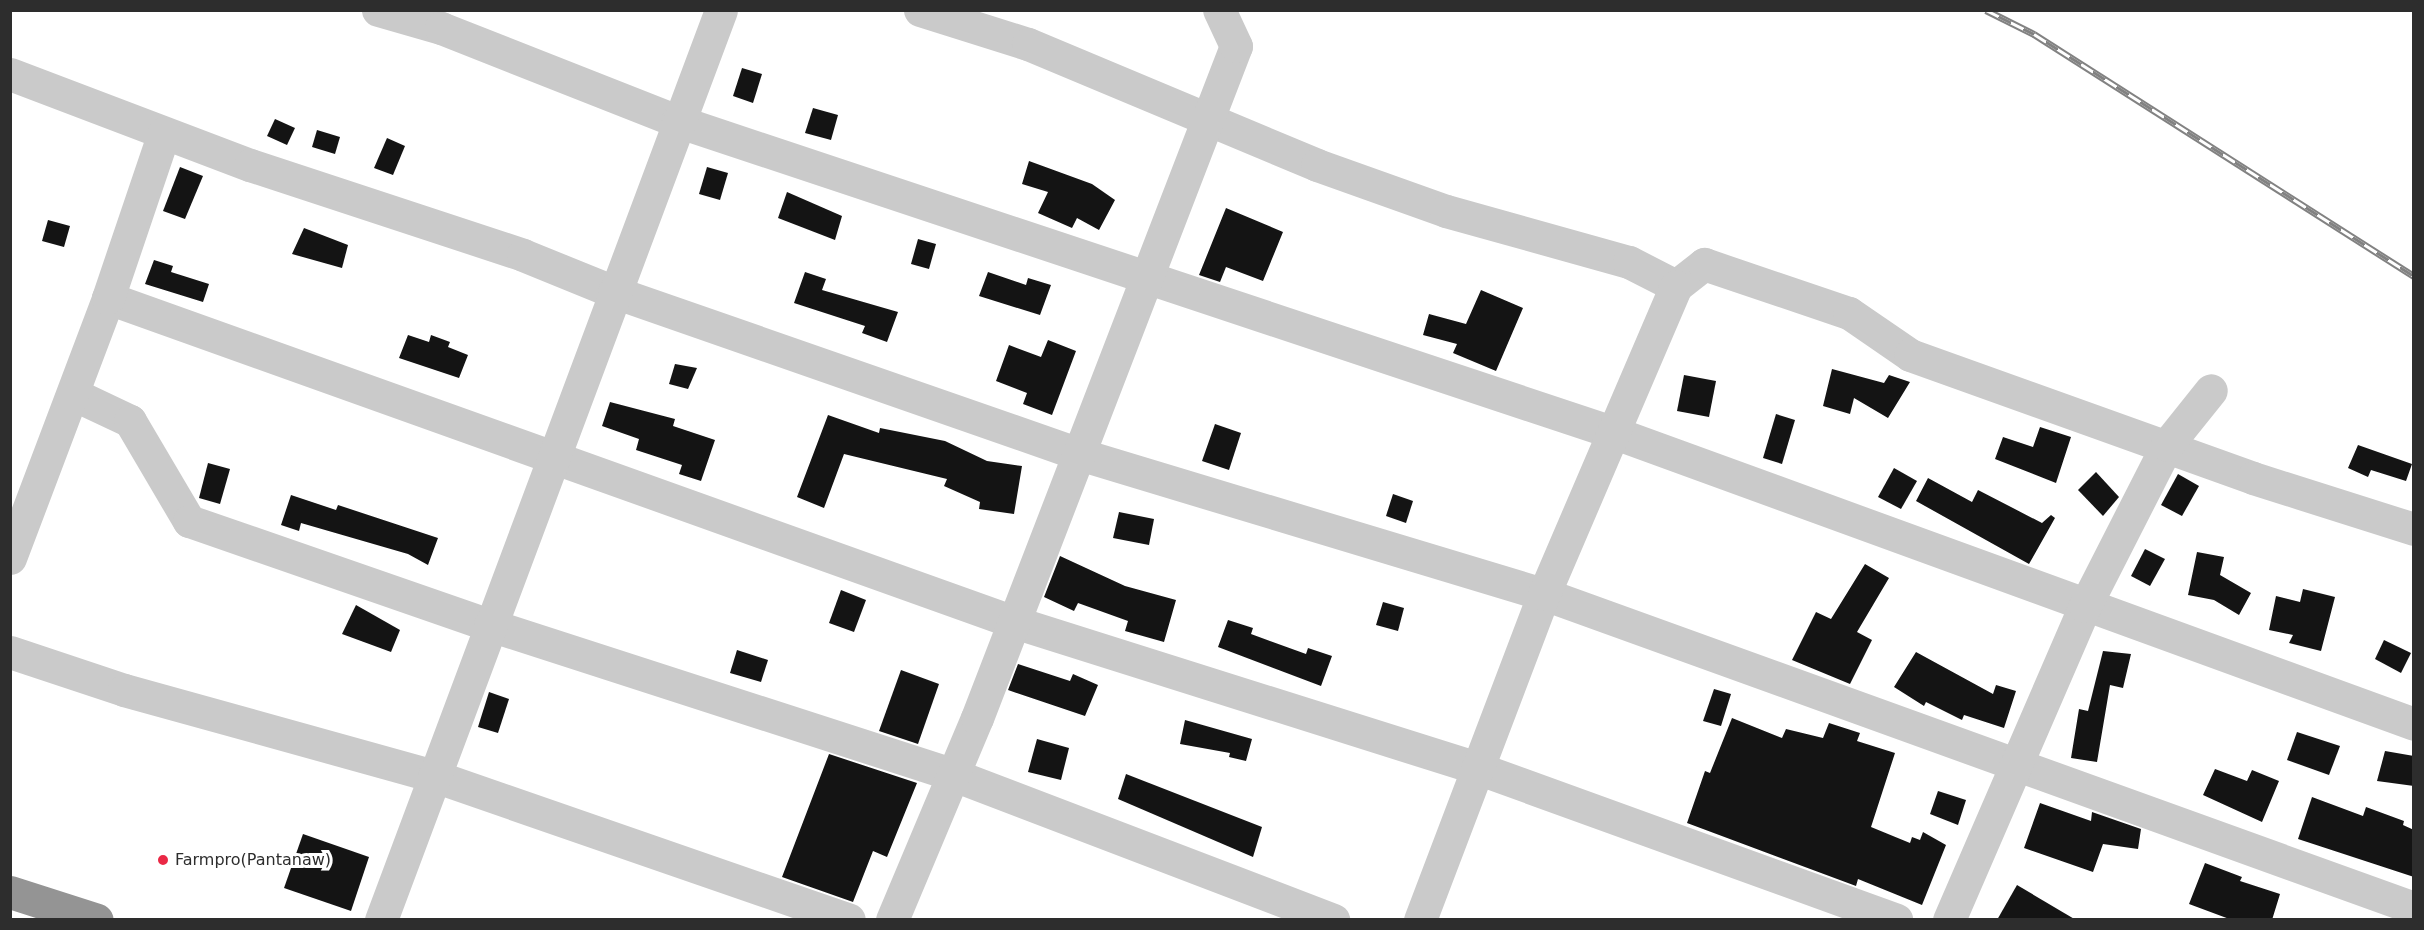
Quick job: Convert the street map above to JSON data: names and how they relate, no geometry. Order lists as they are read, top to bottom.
{
  "places": ["Farmpro(Pantanaw)"]
}
